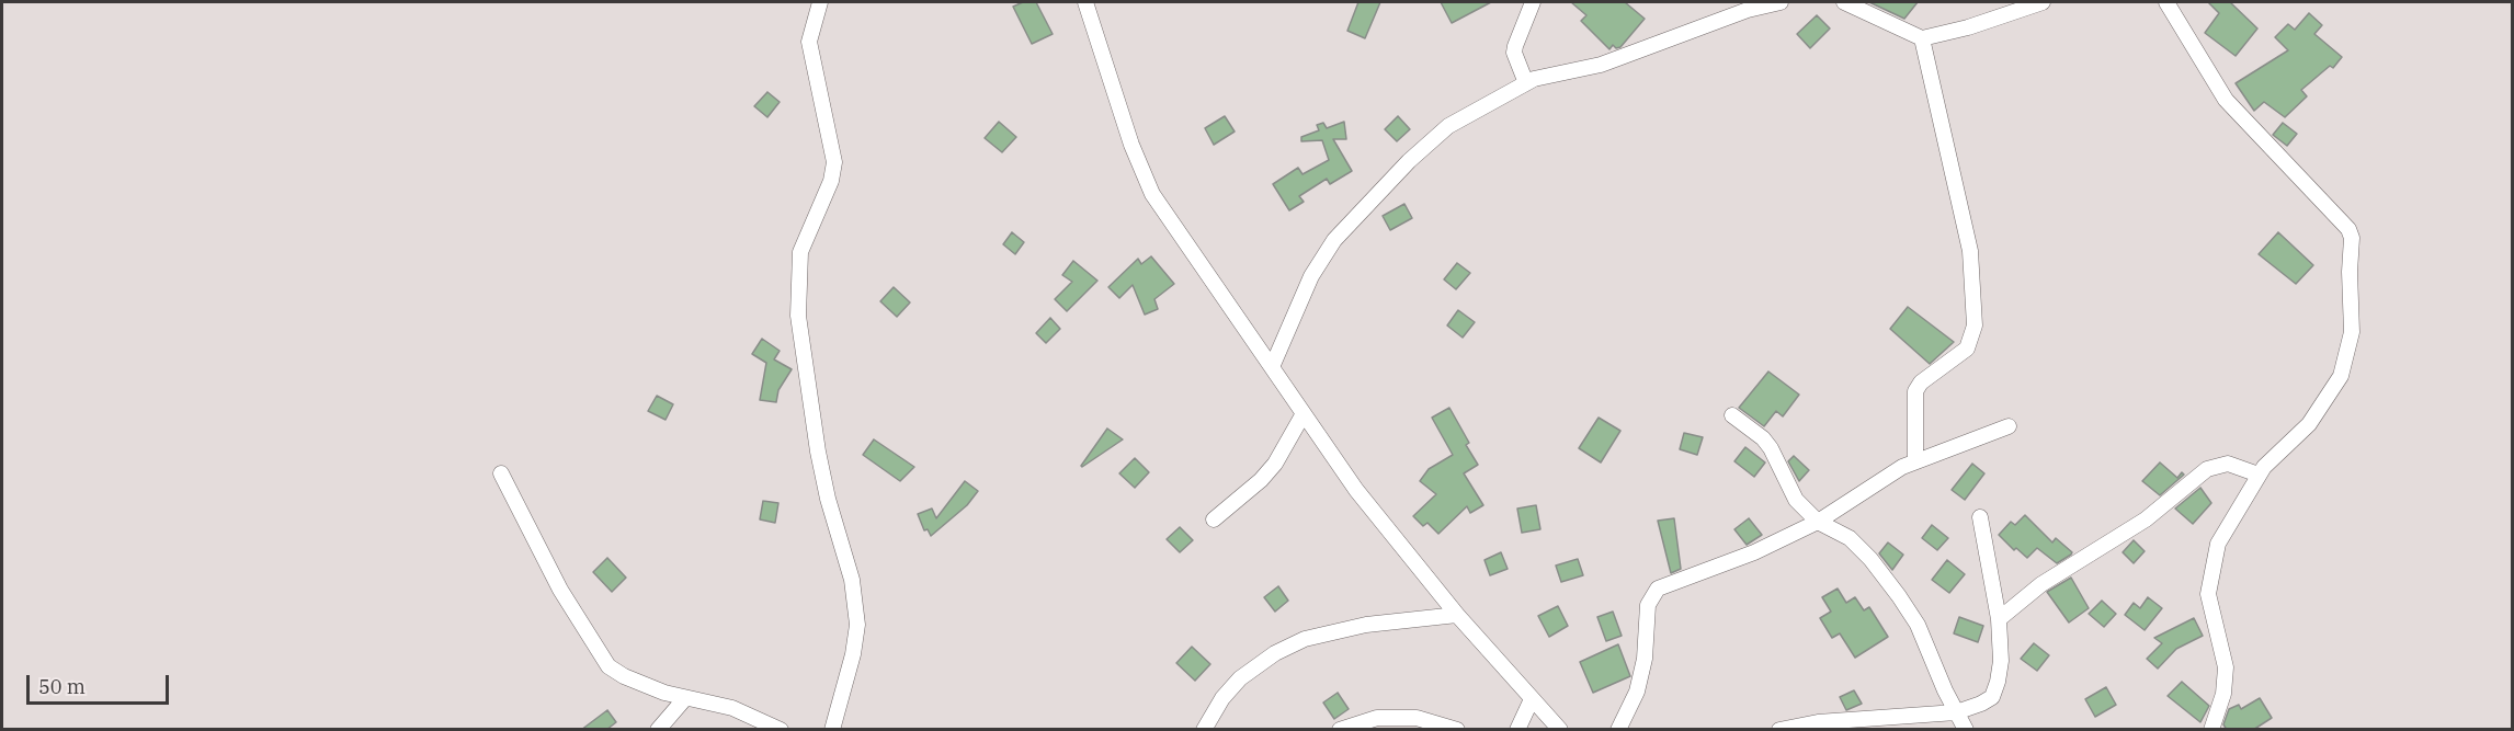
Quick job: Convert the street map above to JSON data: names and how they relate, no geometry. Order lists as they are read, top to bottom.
{
  "scale_bar": "50 m"
}
